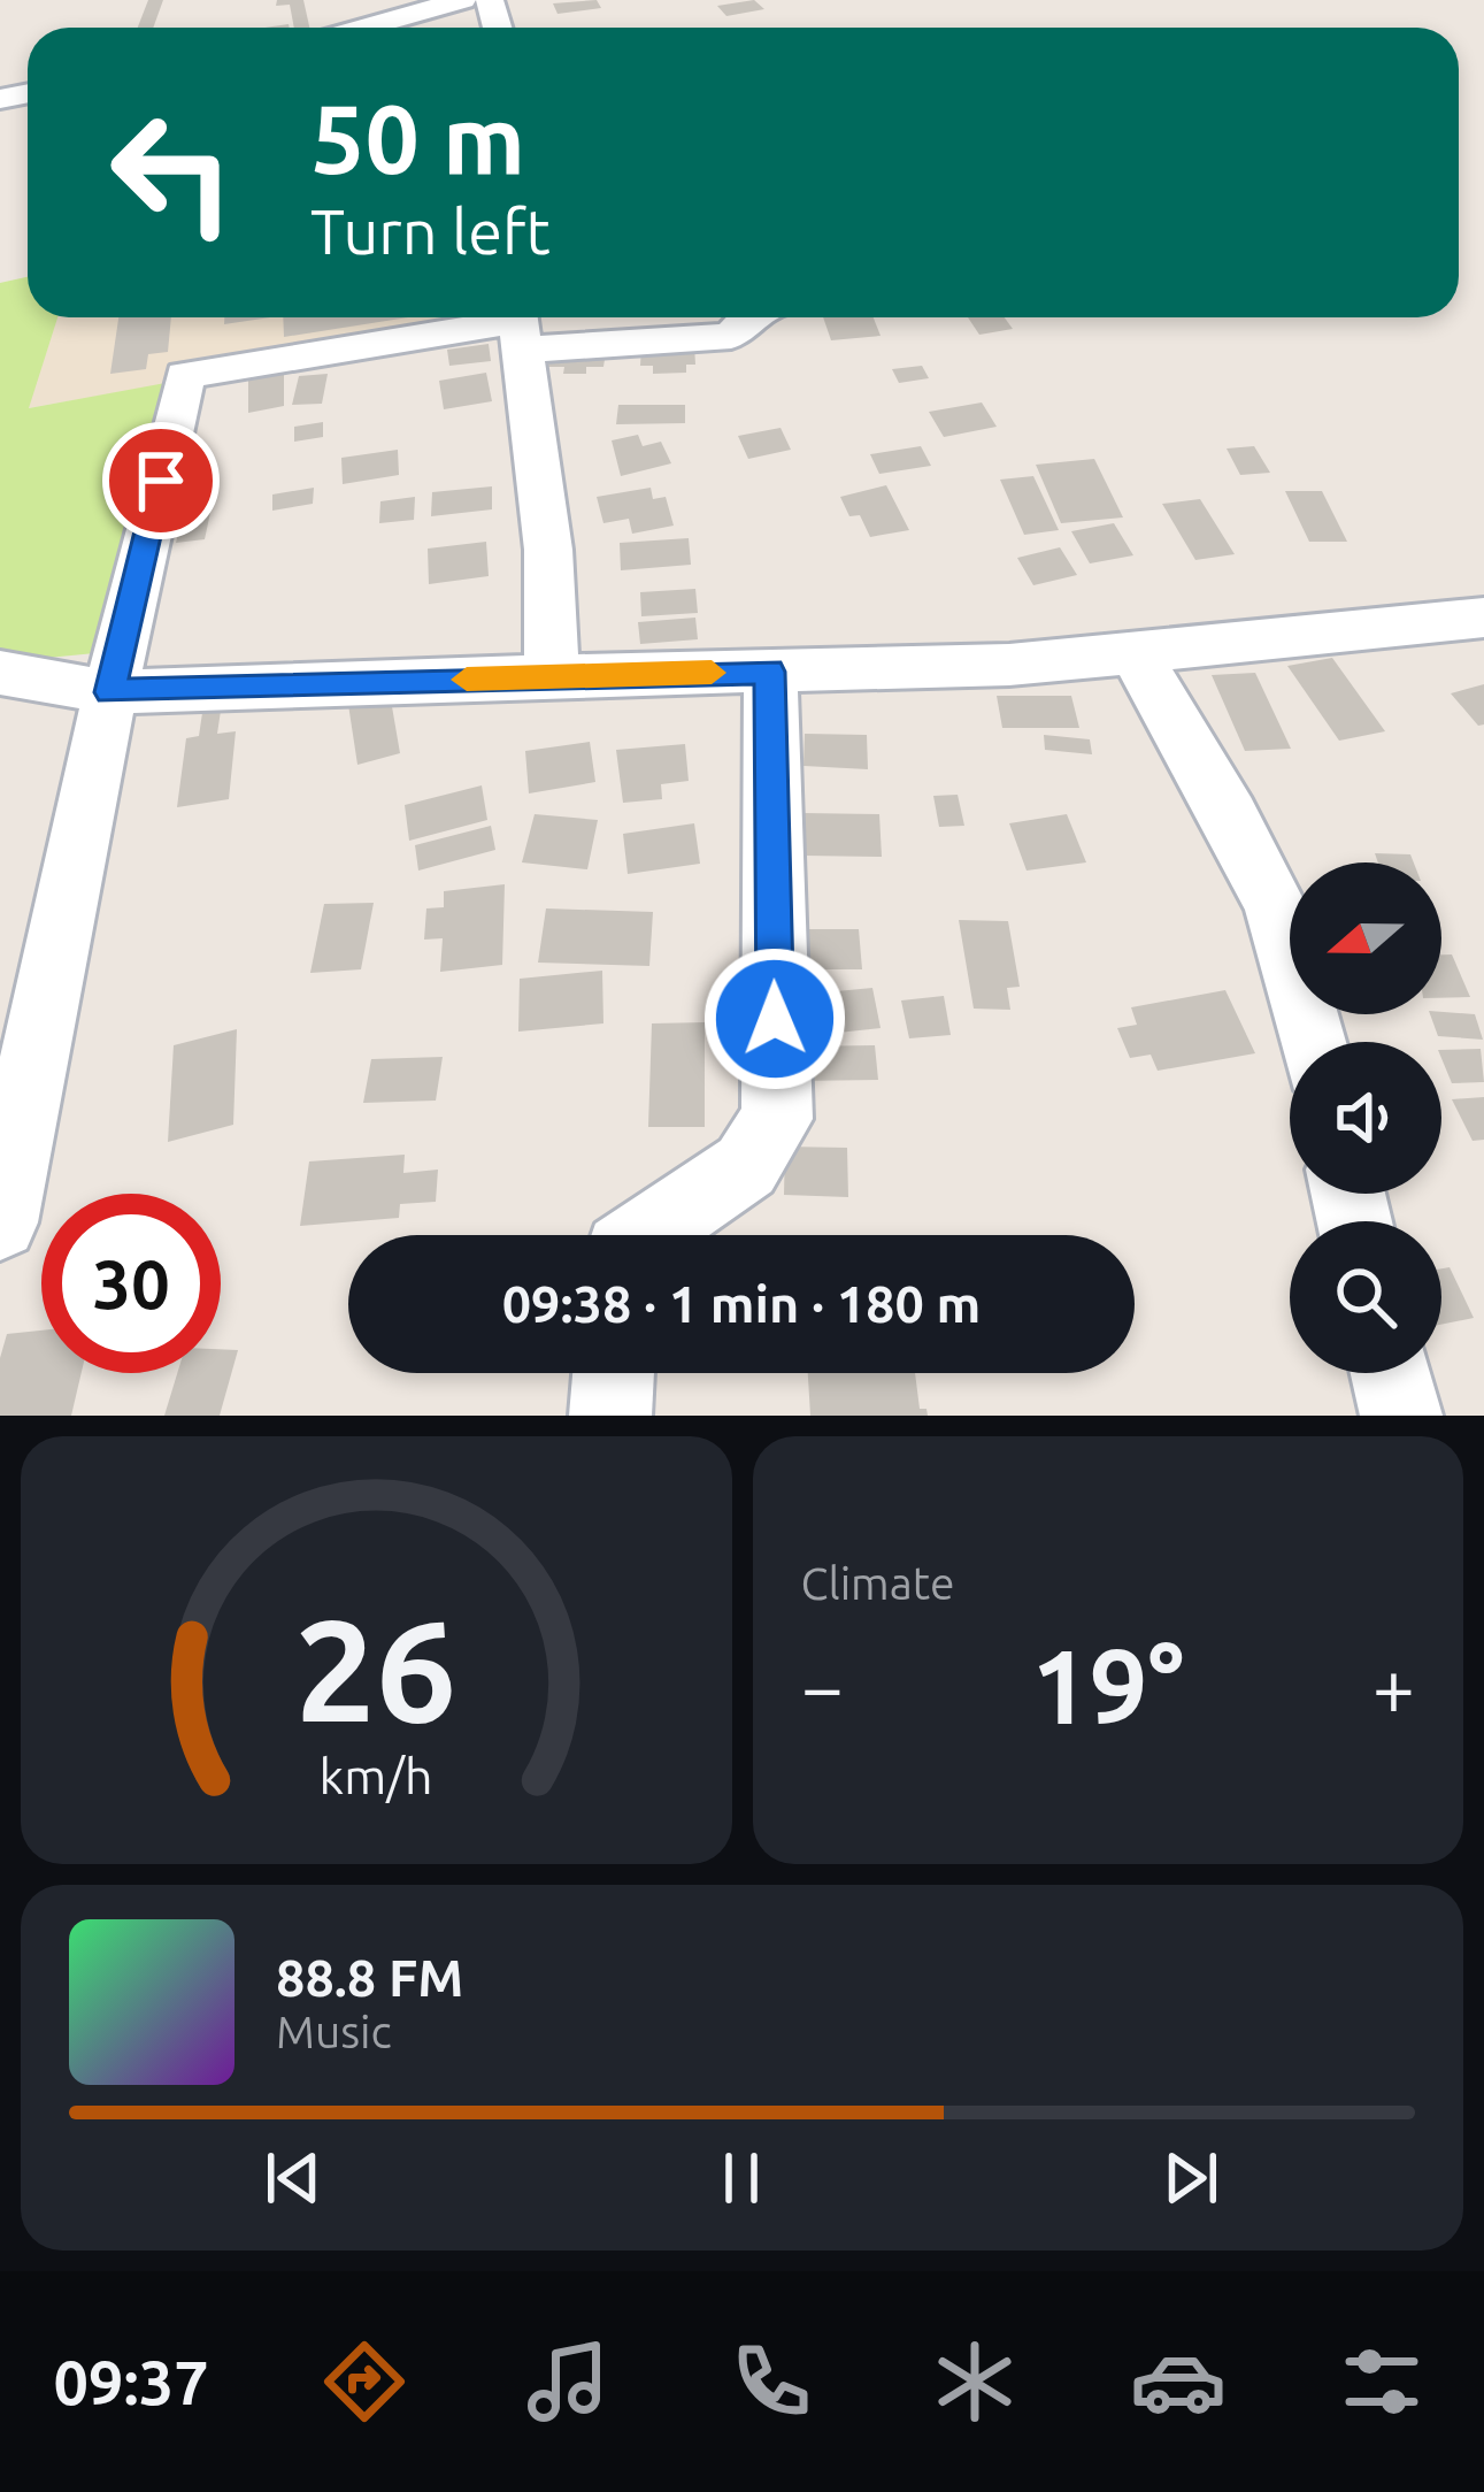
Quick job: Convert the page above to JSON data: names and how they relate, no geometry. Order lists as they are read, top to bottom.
{
  "north": "left",
  "page": {
    "turn": ["50 m", "Turn left"],
    "limit": "30",
    "trip": "09:38 · 1 min · 180 m",
    "tile": "Climate",
    "heat": ["−", "19°", "+"],
    "song": ["88.8 FM", "Music"],
    "tabs": "09:37",
    "gauge": ["26", "km/h"]
  }
}
